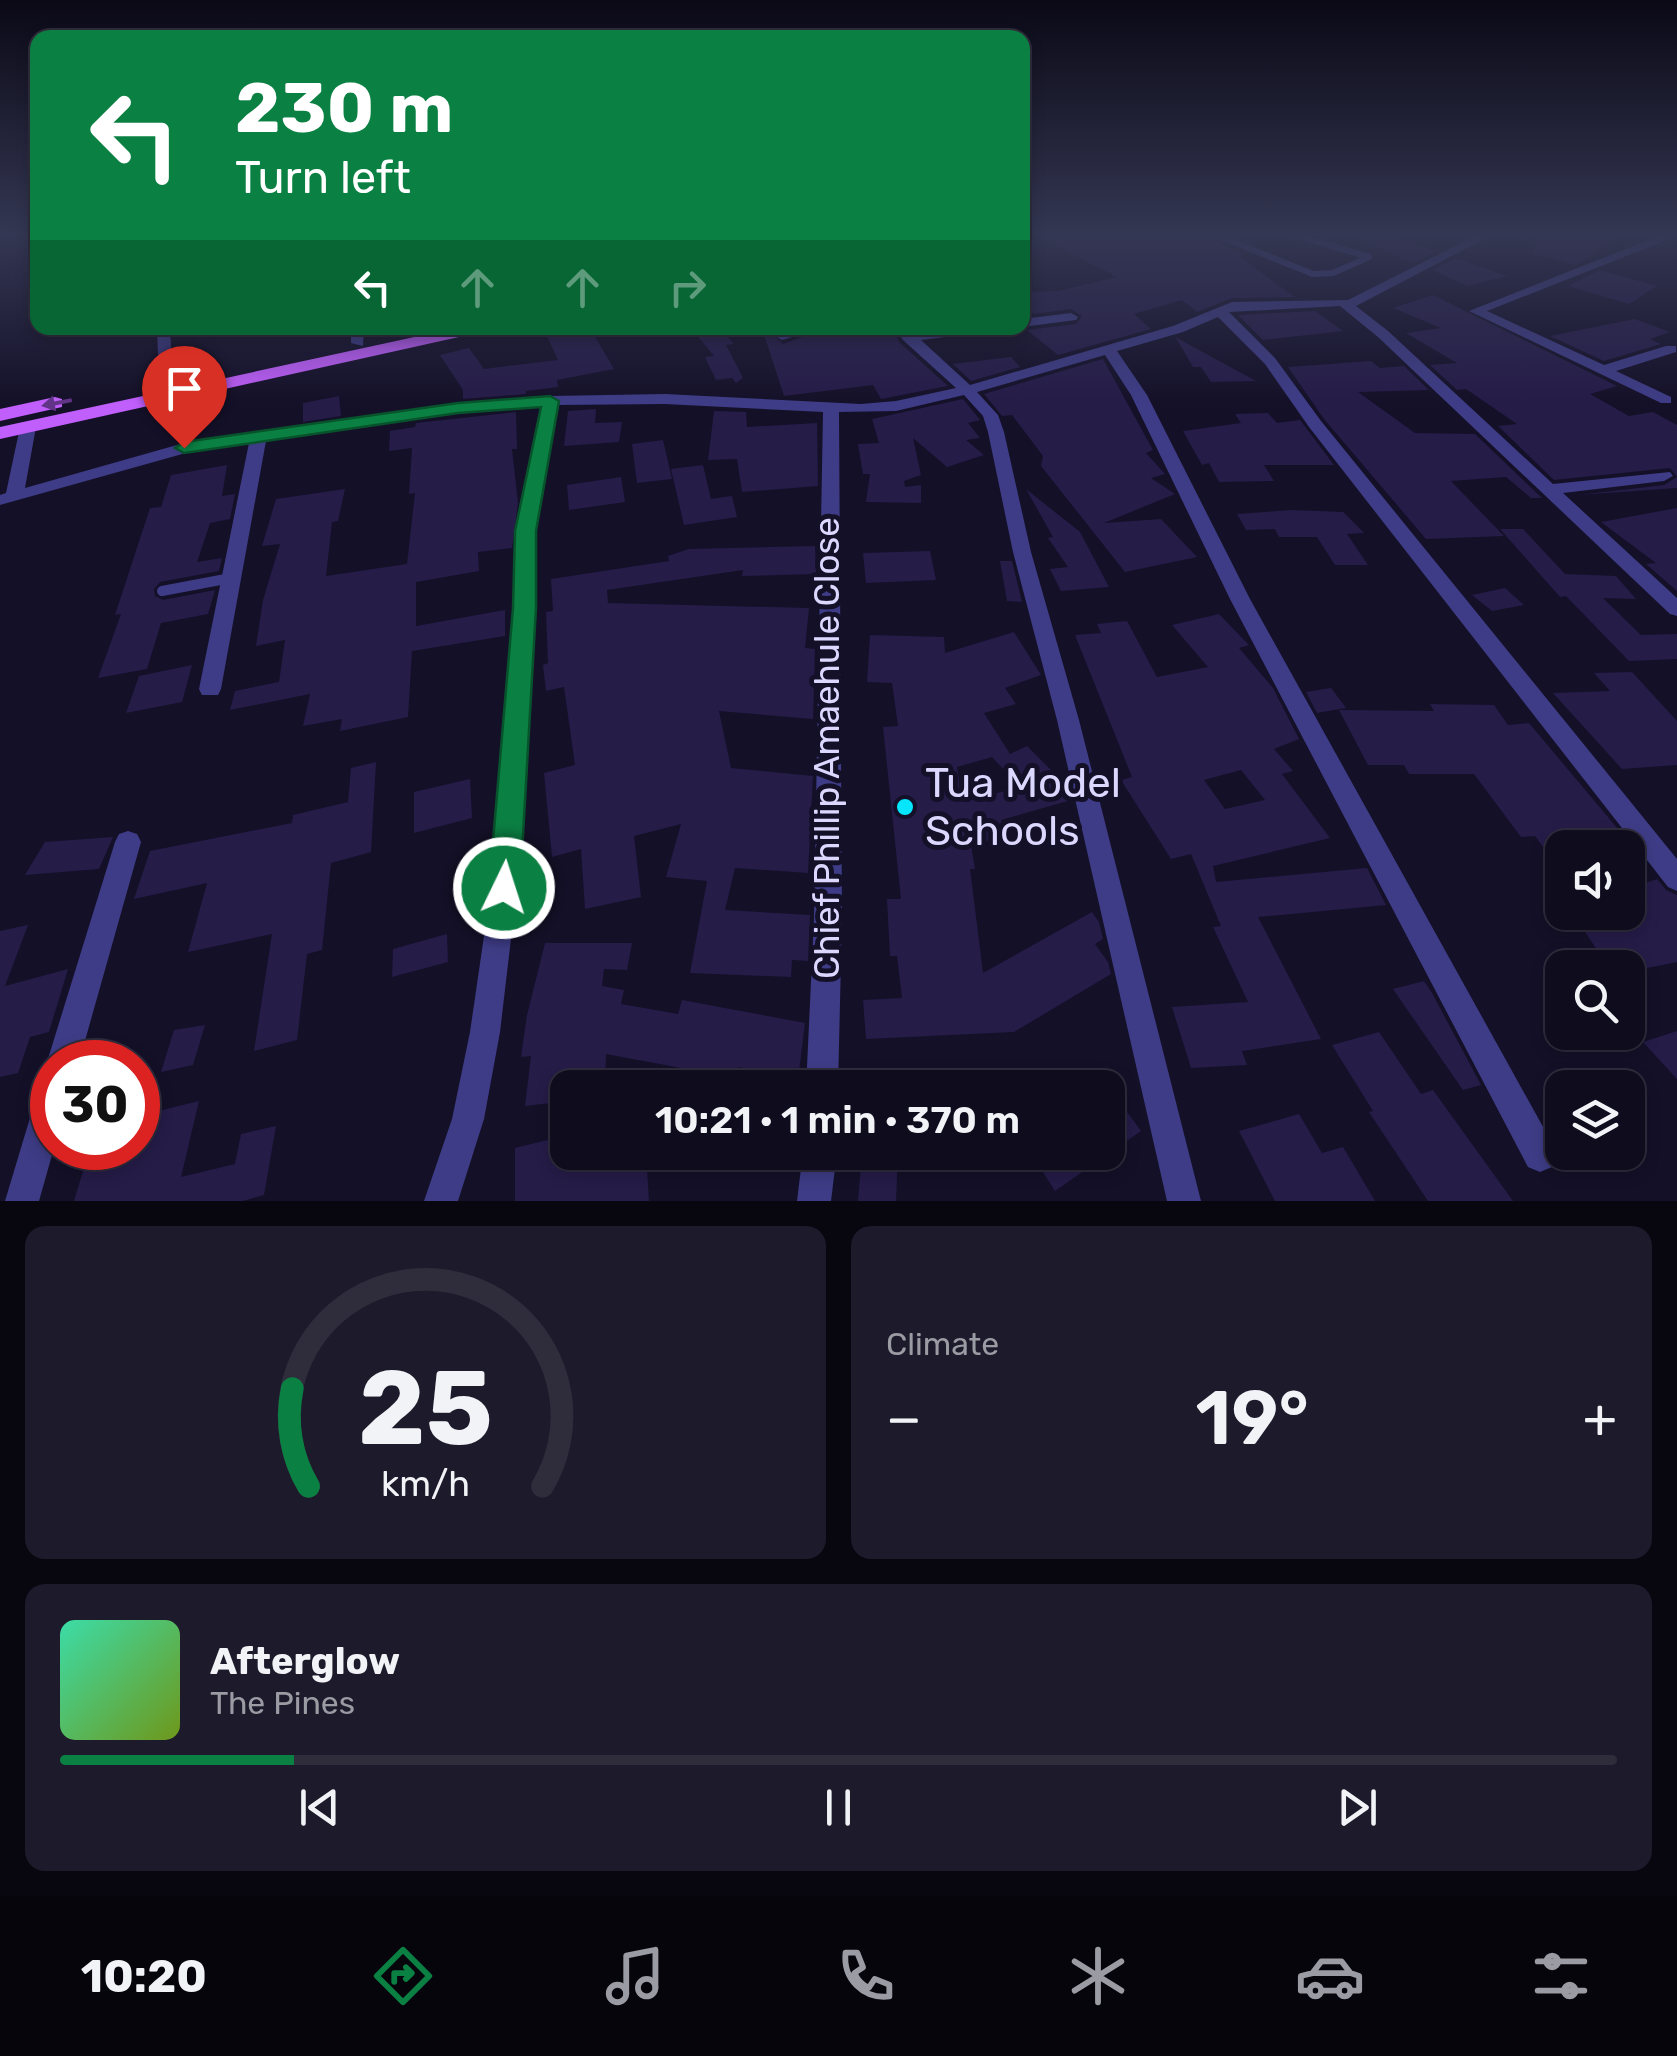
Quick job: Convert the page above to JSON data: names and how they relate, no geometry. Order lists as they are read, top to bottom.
{
  "streets": {
    "street": ["Chief Phillip Amaehule Close"]
  },
  "places": ["Tua Model Schools"],
  "page": {
    "turn": ["230 m", "Turn left"],
    "limit": "30",
    "trip": "10:21 · 1 min · 370 m",
    "tile": "Climate",
    "heat": ["−", "19°", "+"],
    "song": ["Afterglow", "The Pines"],
    "tabs": "10:20",
    "gauge": ["25", "km/h"]
  }
}
